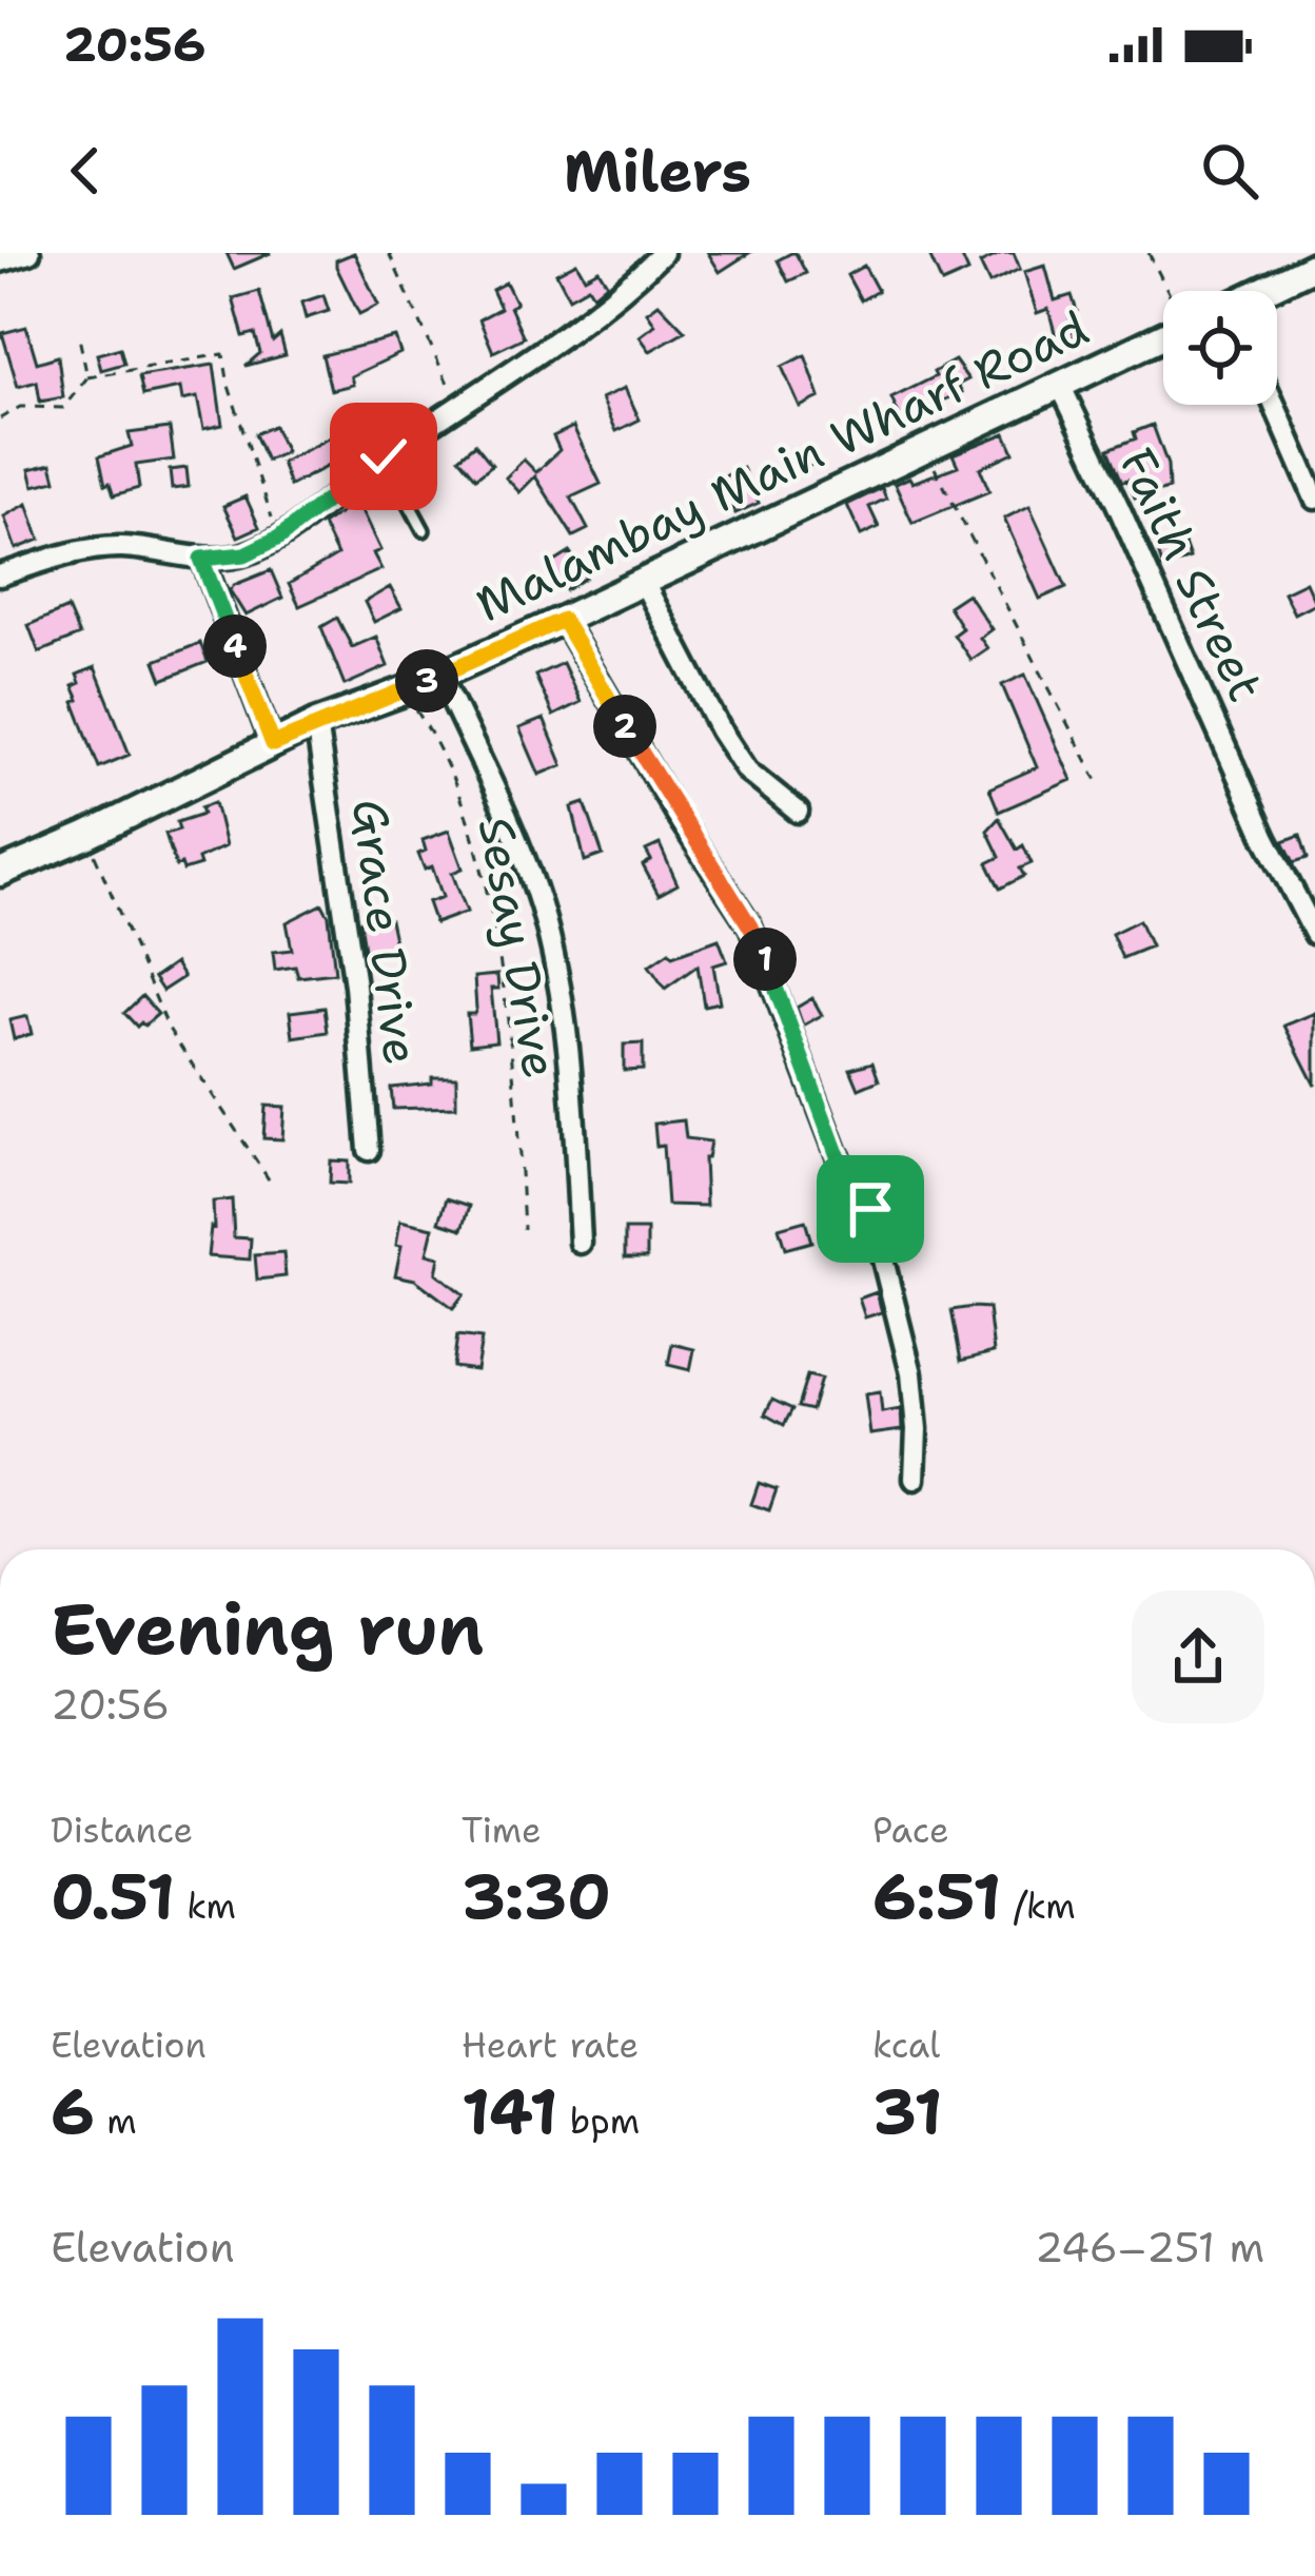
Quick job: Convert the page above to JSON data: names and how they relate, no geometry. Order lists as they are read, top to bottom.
{
  "streets": {
    "street": ["Malambay Main Wharf Road", "Faith Street", "Grace Drive"],
    "path": ["Sesay Drive"]
  },
  "crossings": [
    ["Malambay Main Wharf Road", "Faith Street"],
    ["Malambay Main Wharf Road", "Grace Drive"],
    ["Malambay Main Wharf Road", "Sesay Drive"]
  ],
  "page": {
    "status": "20:56",
    "header": "Milers",
    "pins": [
      "4",
      "3",
      "2",
      "1"
    ],
    "heading": ["Evening run", "20:56"],
    "stats": [
      ["Distance", "0.51 km"],
      ["Time", "3:30"],
      ["Pace", "6:51 /km"],
      ["Elevation", "6 m"],
      ["Heart rate", "141 bpm"],
      ["kcal", "31"]
    ],
    "chart": ["Elevation", "246–251 m"]
  }
}
